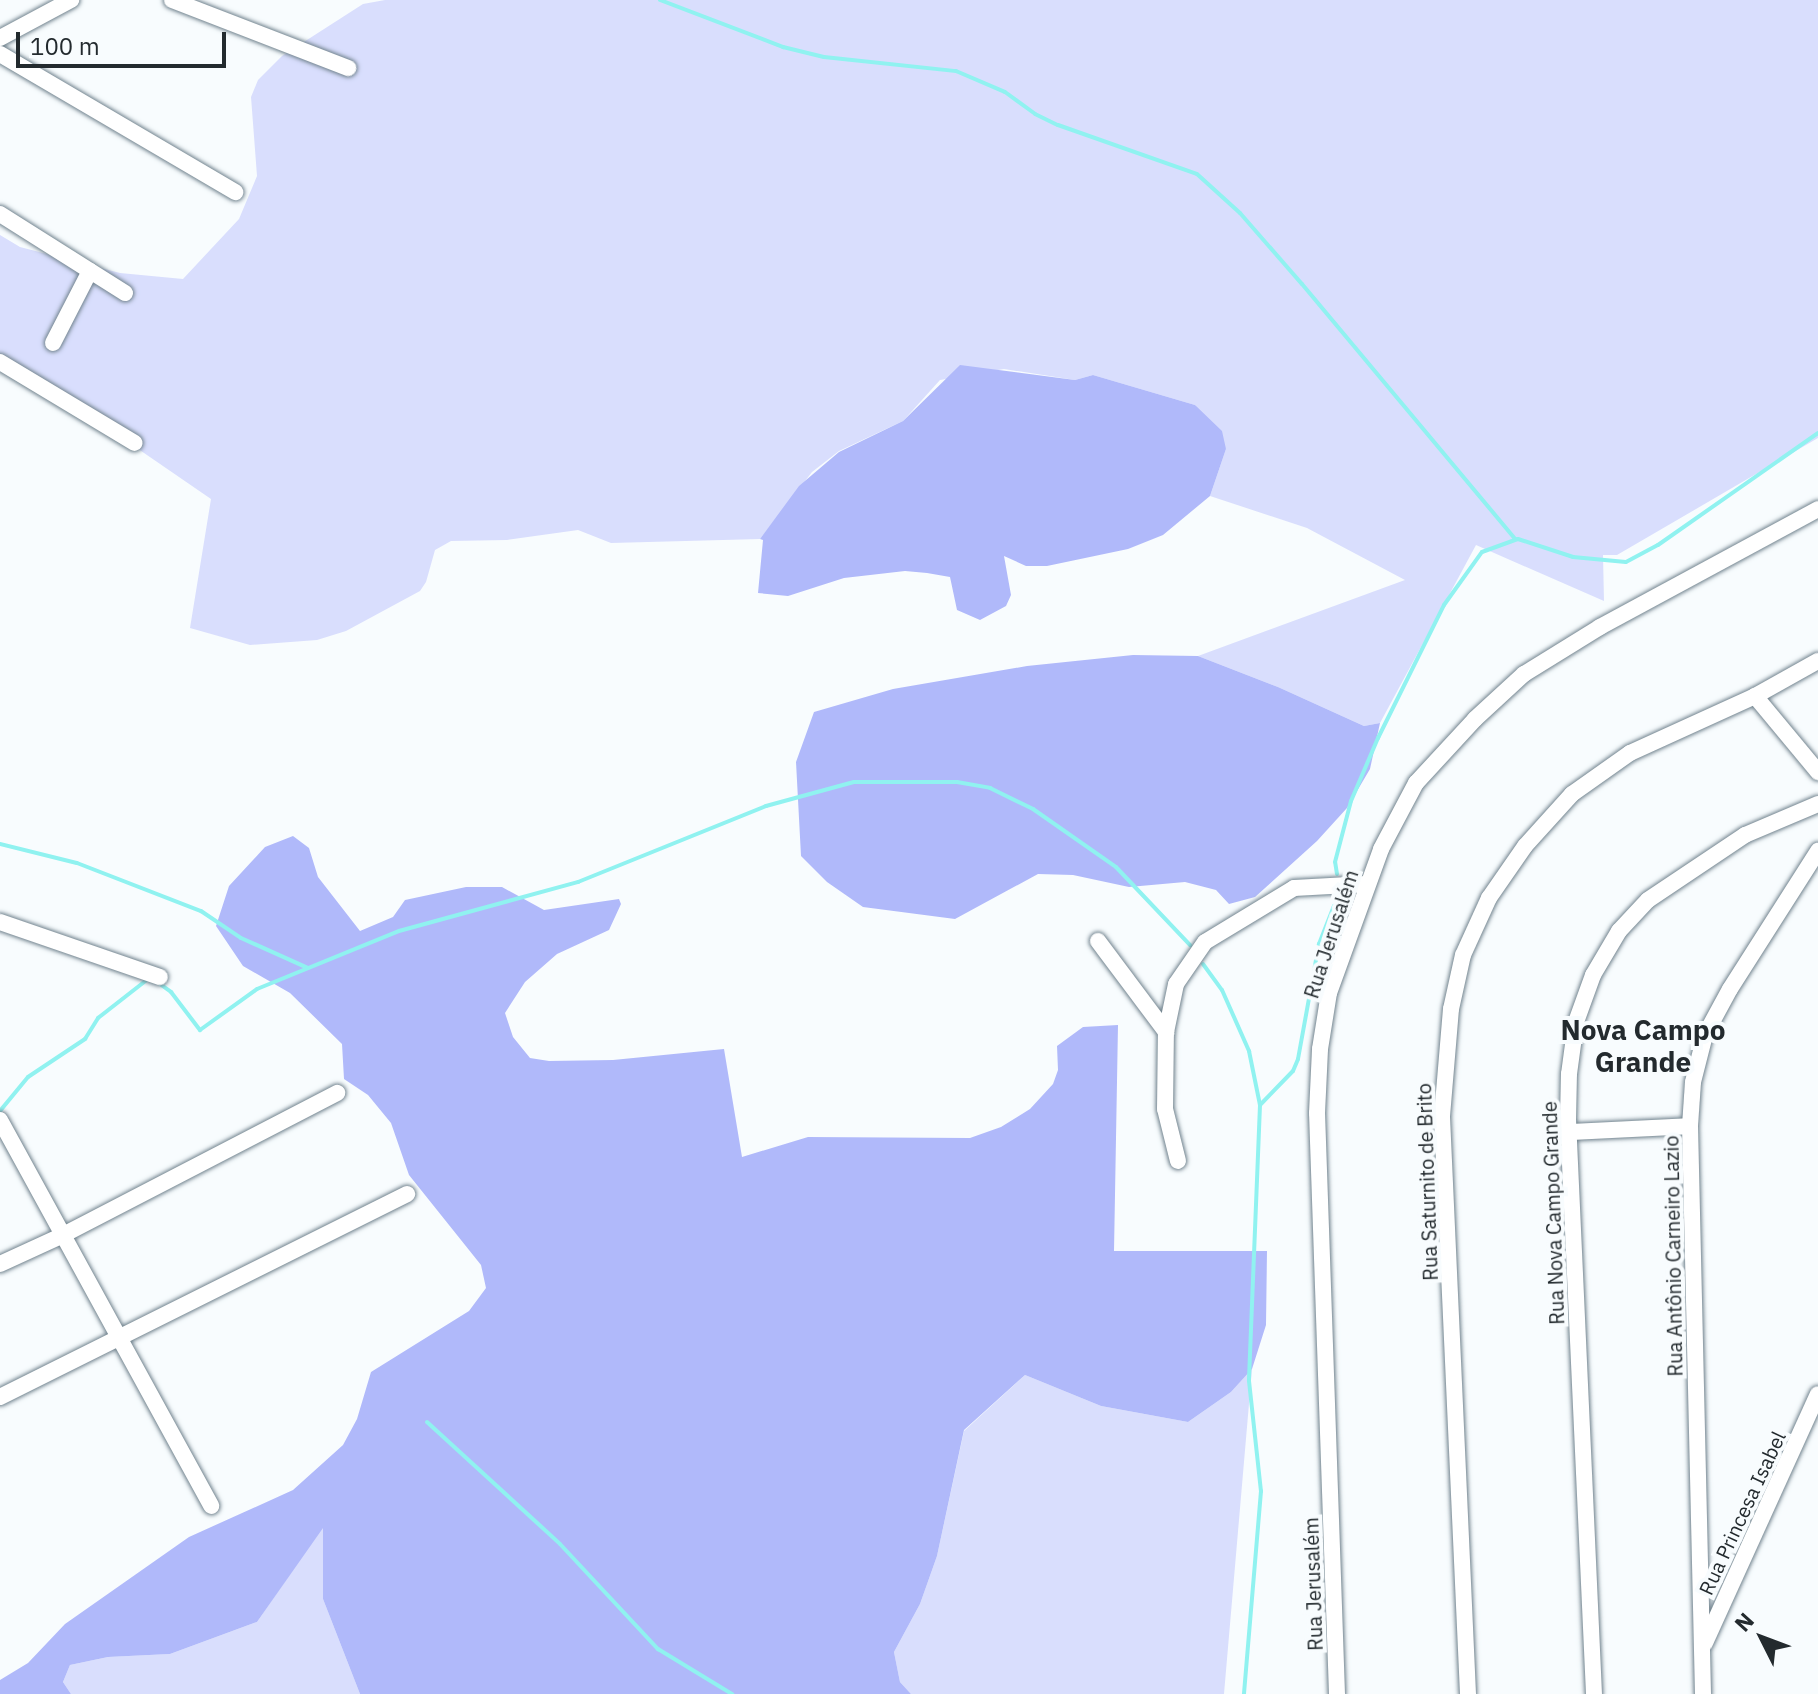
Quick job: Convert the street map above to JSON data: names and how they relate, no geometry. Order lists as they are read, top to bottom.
{
  "streets": {
    "street": [
      "Rua Jerusalém",
      "Rua Saturnito de Brito",
      "Rua Nova Campo Grande",
      "Rua Antônio Carneiro Lazio",
      "Rua Princesa Isabel"
    ]
  },
  "crossings": [
    ["Rua Antônio Carneiro Lazio", "Rua Princesa Isabel"]
  ],
  "districts": ["Nova Campo Grande"],
  "scale_bar": "100 m",
  "north": "top left"
}
